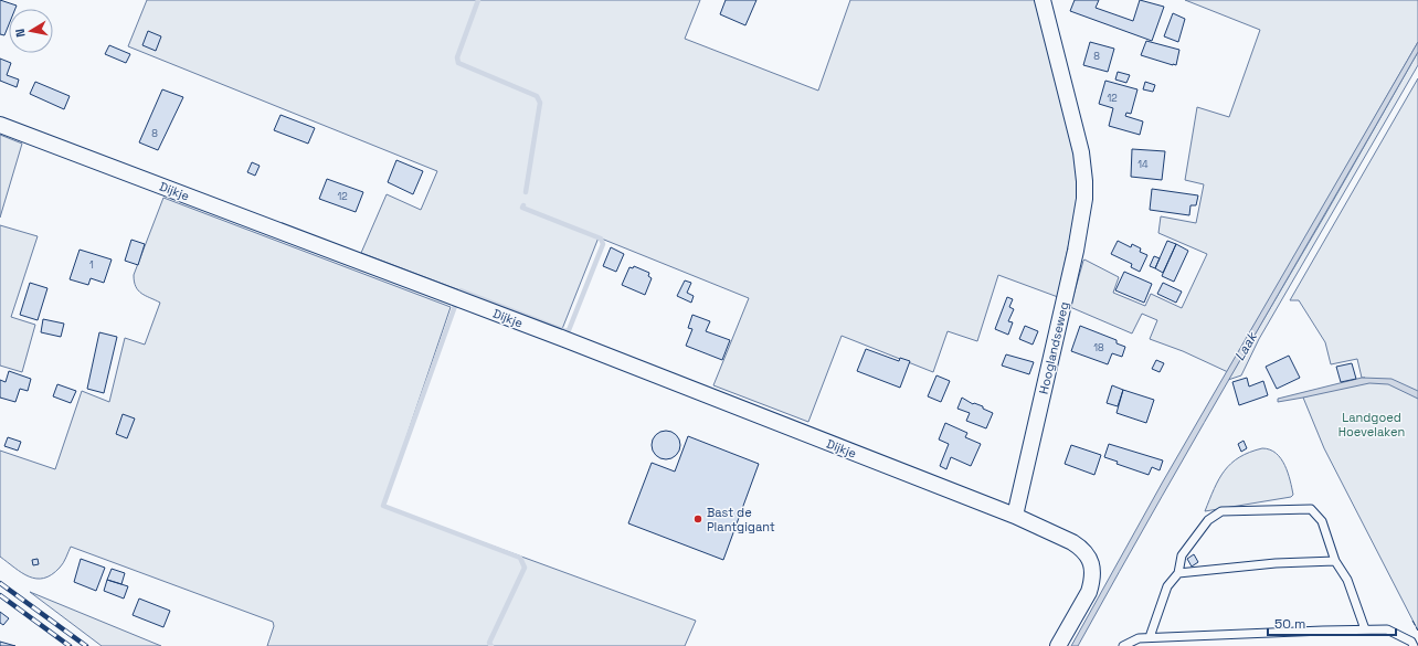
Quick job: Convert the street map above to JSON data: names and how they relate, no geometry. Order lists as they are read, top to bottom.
{
  "streets": {
    "street": ["Dijkje", "Hooglandseweg"]
  },
  "crossings": [
    ["Dijkje", "Hooglandseweg"]
  ],
  "water": ["Laak"],
  "parks": ["Landgoed Hoevelaken"],
  "places": ["Bast de Plantgigant"],
  "house_numbers": [
    "8",
    "12",
    "8",
    "14",
    "12",
    "1",
    "18"
  ],
  "scale_bar": "50 m",
  "north": "left"
}
